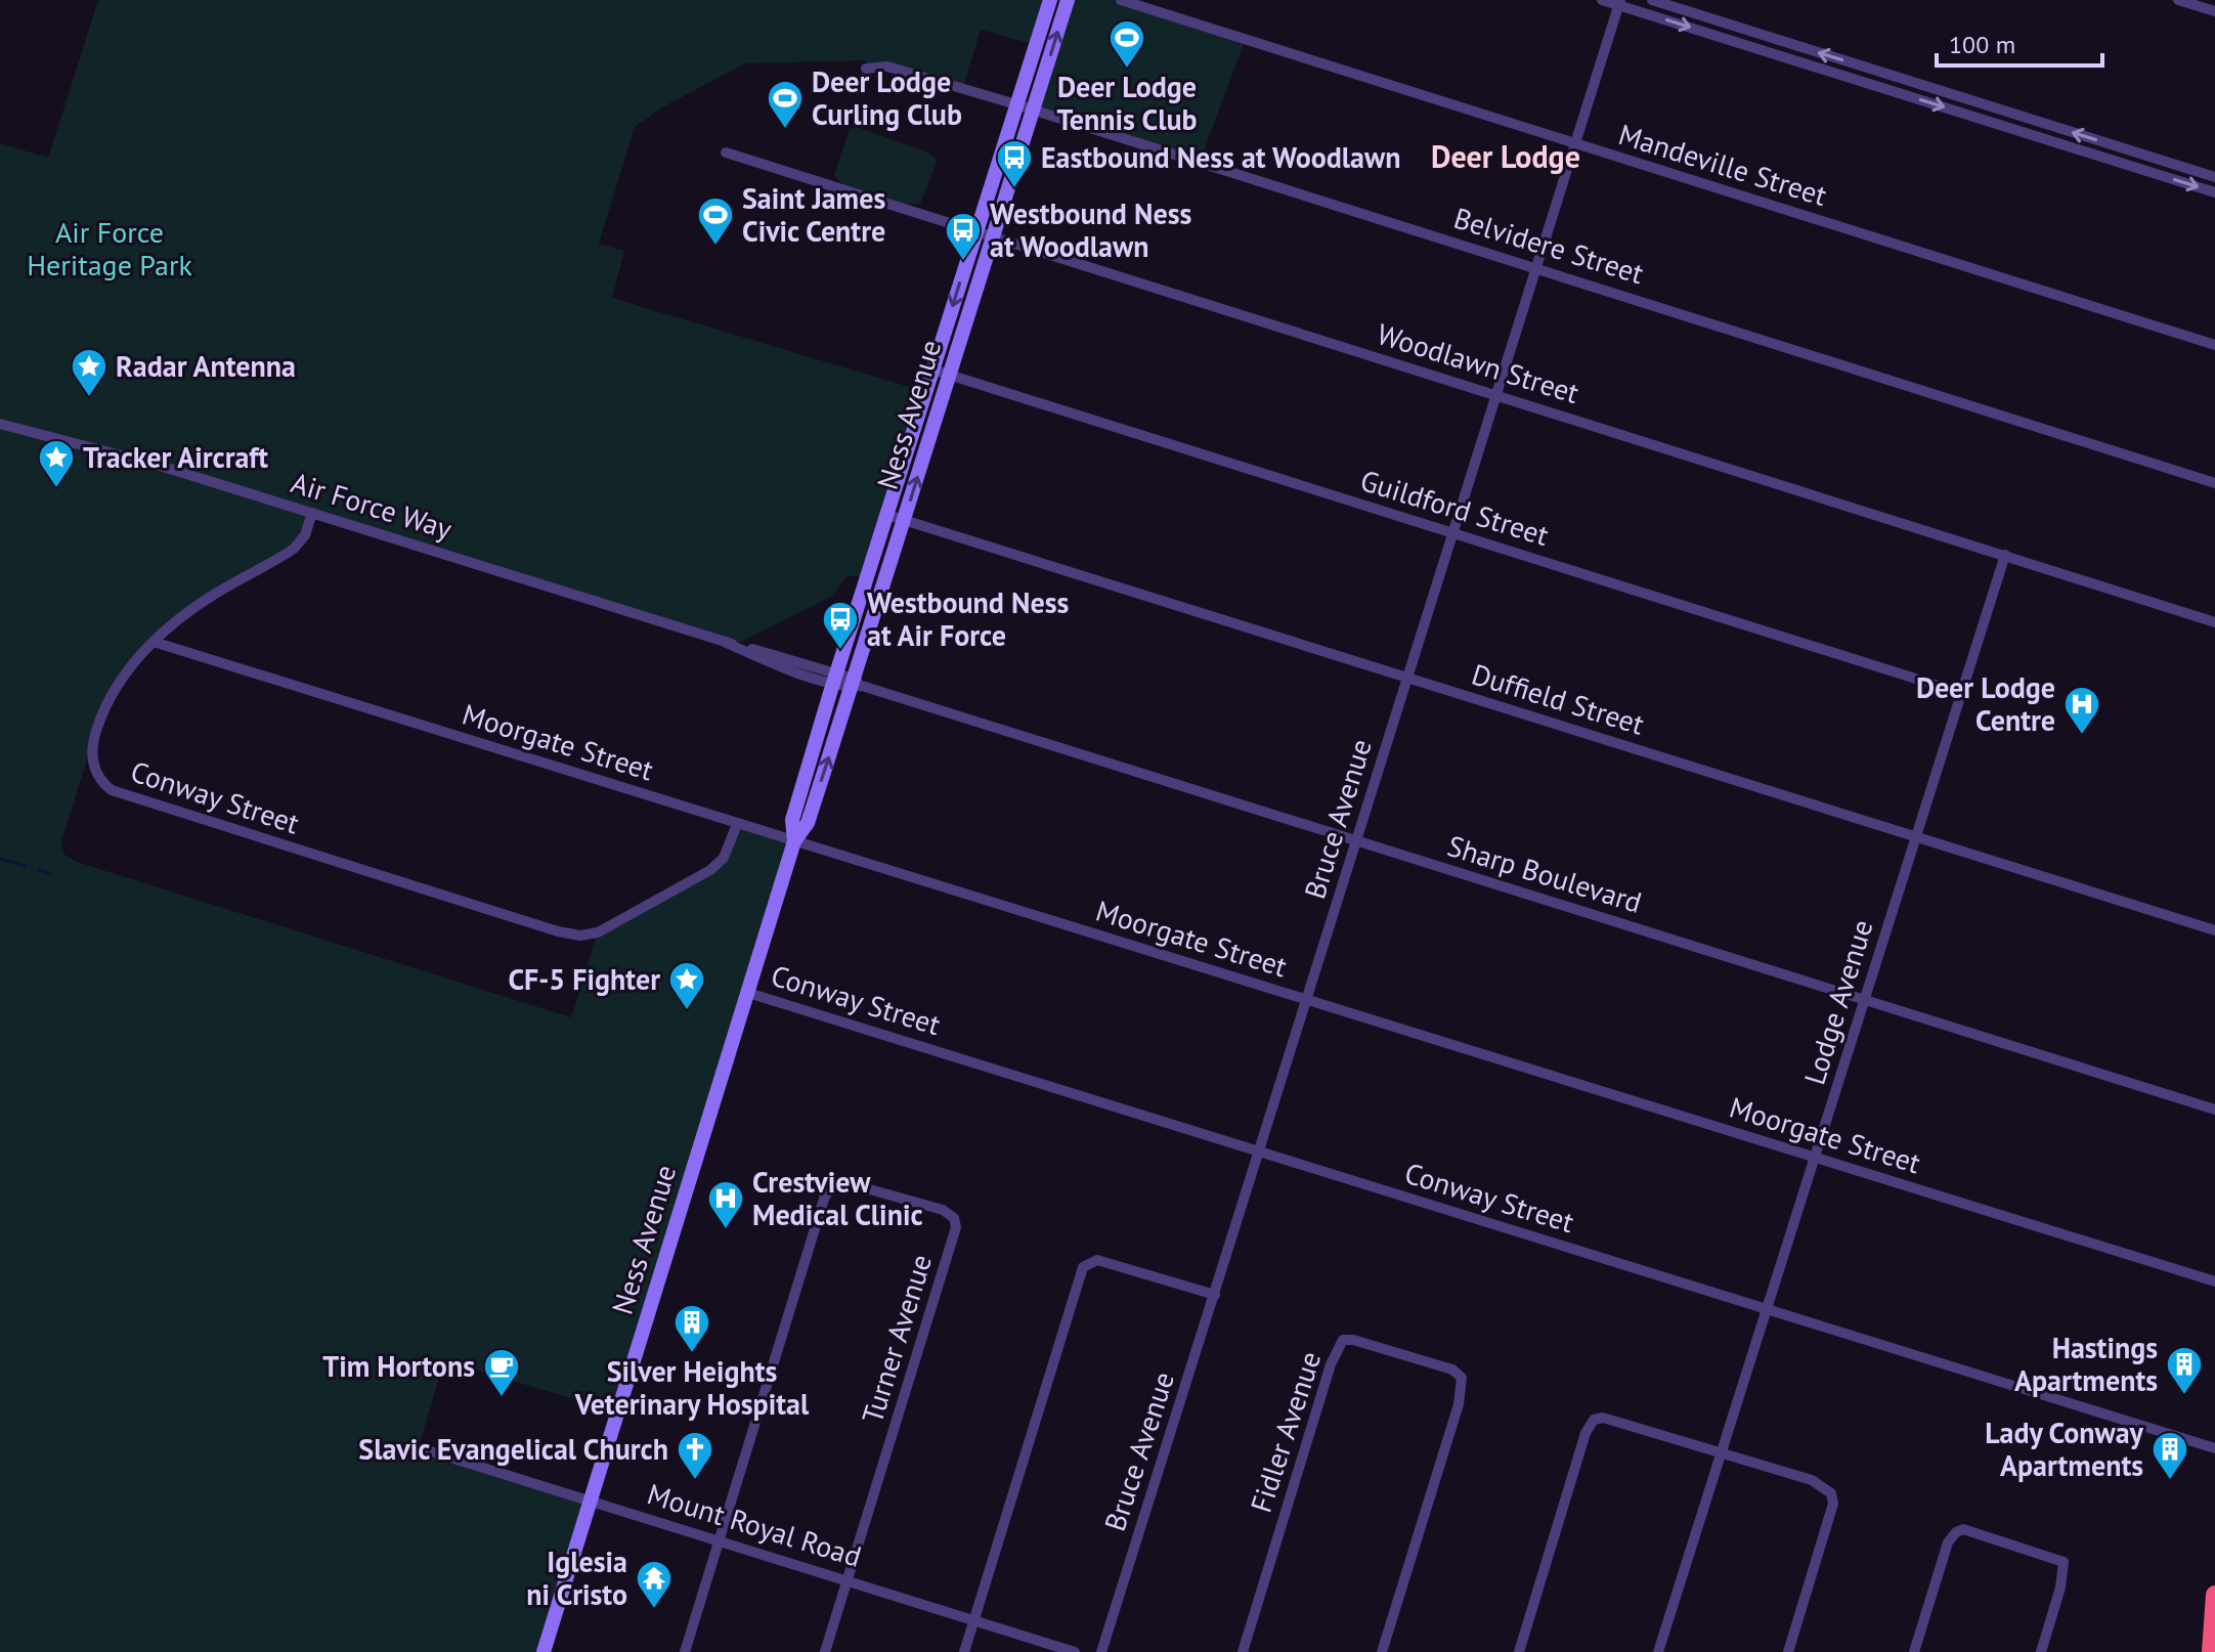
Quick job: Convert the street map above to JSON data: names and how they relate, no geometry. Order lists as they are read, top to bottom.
{
  "streets": {
    "main road": ["Ness Avenue"],
    "street": [
      "Mandeville Street",
      "Belvidere Street",
      "Woodlawn Street",
      "Air Force Way",
      "Guildford Street",
      "Duffield Street",
      "Moorgate Street",
      "Conway Street",
      "Bruce Avenue",
      "Sharp Boulevard",
      "Lodge Avenue",
      "Turner Avenue",
      "Fidler Avenue",
      "Mount Royal Road"
    ]
  },
  "crossings": [
    ["Mandeville Street", "Bruce Avenue"],
    ["Belvidere Street", "Ness Avenue"],
    ["Belvidere Street", "Bruce Avenue"],
    ["Woodlawn Street", "Ness Avenue"],
    ["Woodlawn Street", "Bruce Avenue"],
    ["Woodlawn Street", "Lodge Avenue"],
    ["Ness Avenue", "Air Force Way"],
    ["Ness Avenue", "Guildford Street"],
    ["Ness Avenue", "Duffield Street"],
    ["Ness Avenue", "Moorgate Street"],
    ["Ness Avenue", "Conway Street"],
    ["Ness Avenue", "Sharp Boulevard"],
    ["Ness Avenue", "Mount Royal Road"],
    ["Air Force Way", "Sharp Boulevard"],
    ["Guildford Street", "Bruce Avenue"],
    ["Guildford Street", "Lodge Avenue"],
    ["Duffield Street", "Bruce Avenue"],
    ["Duffield Street", "Lodge Avenue"],
    ["Moorgate Street", "Conway Street"],
    ["Moorgate Street", "Bruce Avenue"],
    ["Moorgate Street", "Lodge Avenue"],
    ["Conway Street", "Bruce Avenue"],
    ["Conway Street", "Lodge Avenue"],
    ["Bruce Avenue", "Sharp Boulevard"],
    ["Sharp Boulevard", "Lodge Avenue"],
    ["Turner Avenue", "Mount Royal Road"]
  ],
  "districts": ["Deer Lodge"],
  "parks": ["Air Force Heritage Park"],
  "places": {
    "sports": ["Deer Lodge Tennis Club", "Deer Lodge Curling Club", "Saint James Civic Centre"],
    "bus stop": ["Eastbound Ness at Woodlawn", "Westbound Ness at Woodlawn", "Westbound Ness at Air Force"],
    "place": ["Radar Antenna", "Tracker Aircraft", "CF-5 Fighter"],
    "hospital": ["Deer Lodge Centre", "Crestview Medical Clinic"],
    "building": ["Silver Heights Veterinary Hospital", "Hastings Apartments", "Lady Conway Apartments"],
    "cafe": ["Tim Hortons"],
    "church": ["Slavic Evangelical Church"],
    "temple": ["Iglesia ni Cristo"]
  },
  "scale_bar": "100 m"
}
